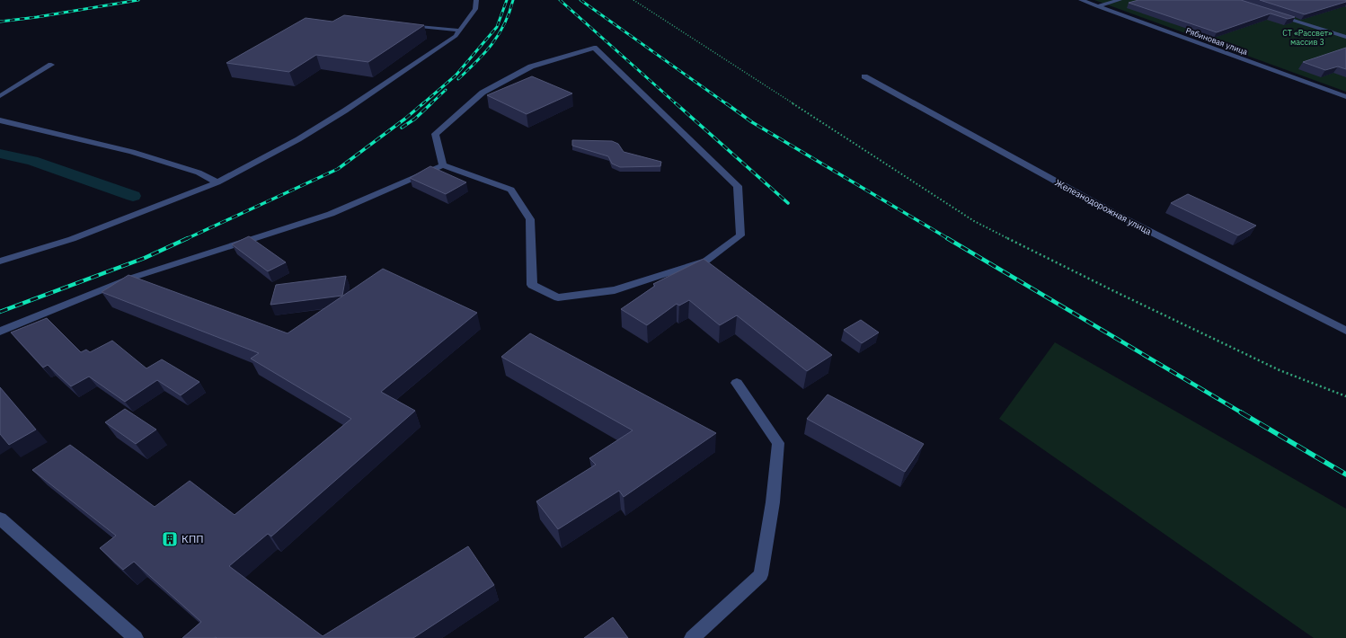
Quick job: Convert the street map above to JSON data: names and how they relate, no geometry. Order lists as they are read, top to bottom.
{
  "streets": {
    "street": ["Рябиновая улица", "Железнодорожная улица"]
  },
  "parks": ["СТ «Рассвет» массив 3"],
  "places": {
    "building": ["КПП"]
  }
}
